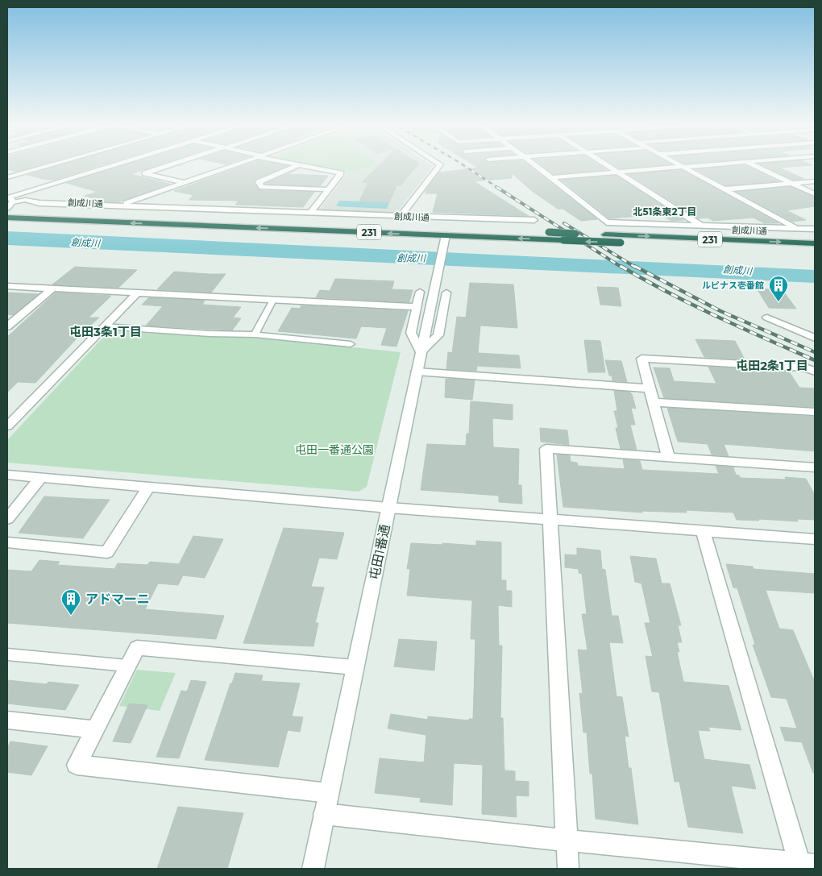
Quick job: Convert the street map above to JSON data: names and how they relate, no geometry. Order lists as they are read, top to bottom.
{
  "streets": {
    "highway": ["創成川通", "231"],
    "street": ["屯田1番通"]
  },
  "crossings": [
    ["創成川通", "屯田1番通"]
  ],
  "districts": ["北51条東2丁目", "屯田3条1丁目", "屯田2条1丁目"],
  "water": ["創成川"],
  "parks": ["屯田一番通公園"],
  "places": {
    "building": ["ルピナス壱番館", "アドマーニ"]
  }
}
